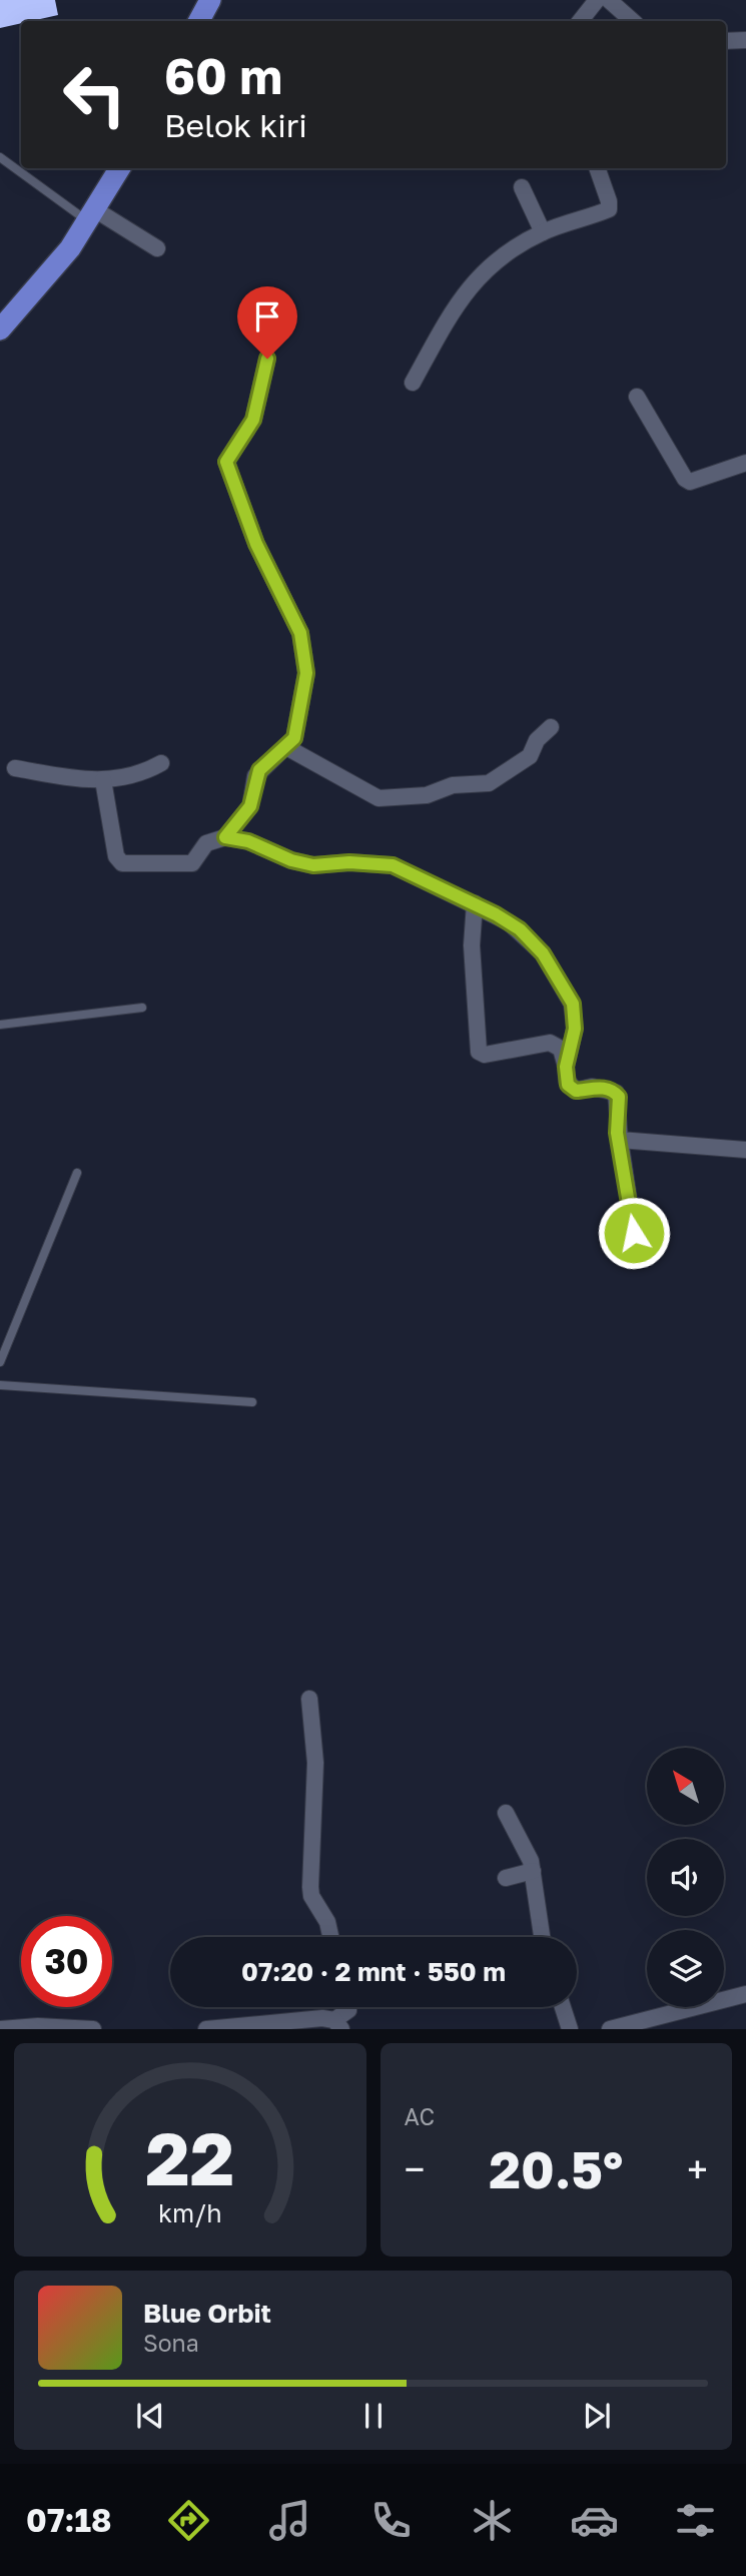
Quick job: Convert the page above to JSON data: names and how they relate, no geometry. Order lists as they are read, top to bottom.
{
  "north": "top left",
  "page": {
    "turn": ["60 m", "Belok kiri"],
    "limit": "30",
    "trip": "07:20 · 2 mnt · 550 m",
    "tile": "AC",
    "heat": ["−", "20.5°", "+"],
    "song": ["Blue Orbit", "Sona"],
    "tabs": "07:18",
    "gauge": ["22", "km/h"]
  }
}
